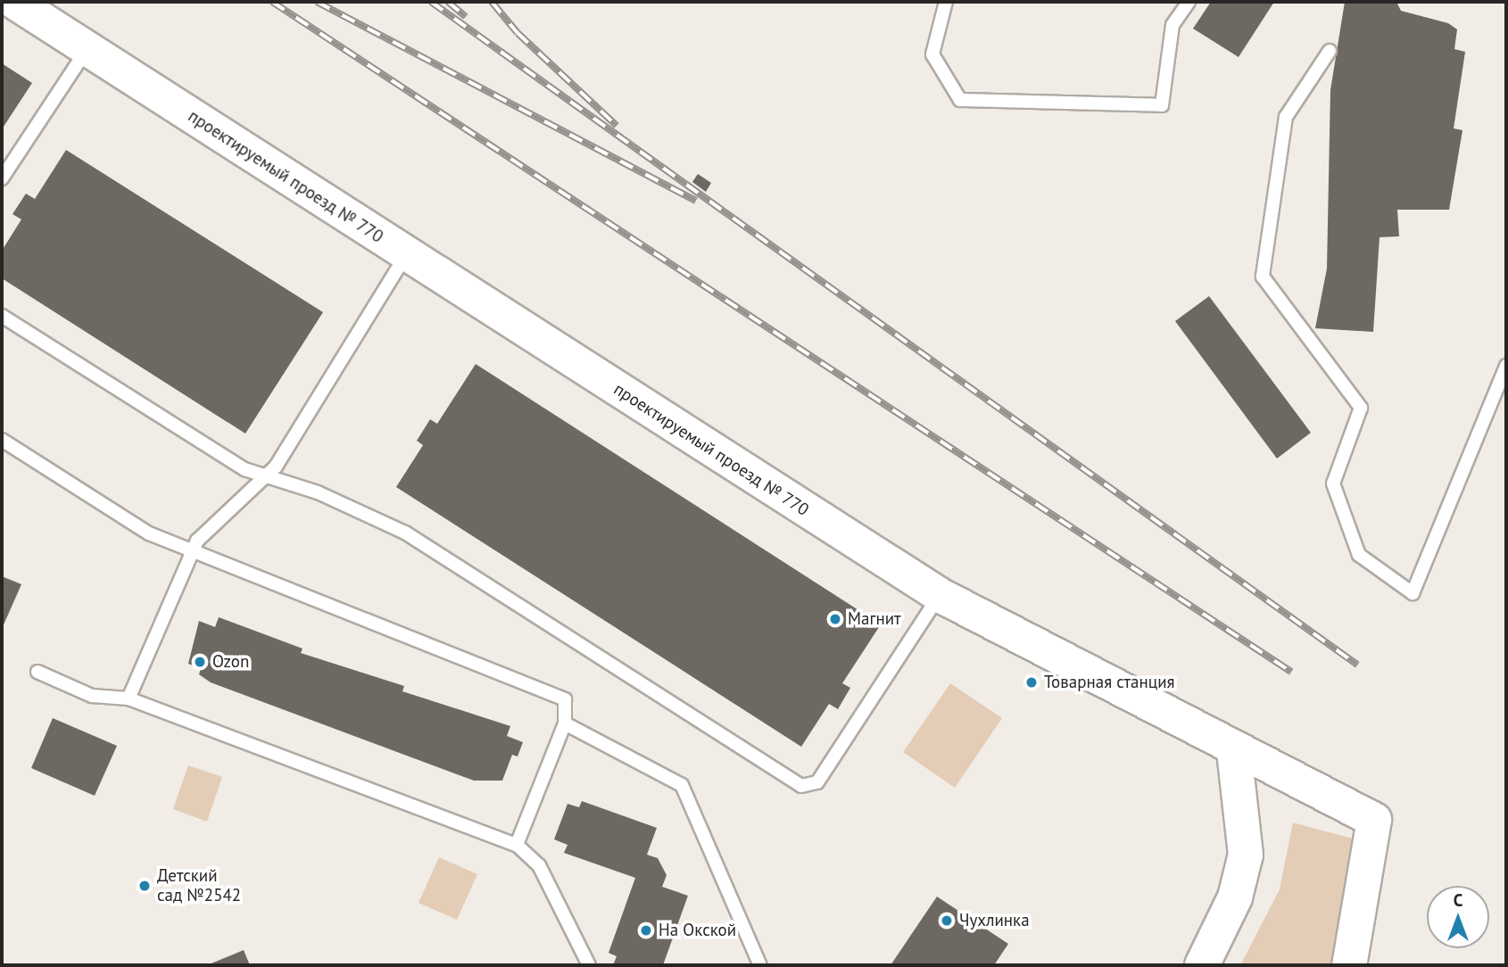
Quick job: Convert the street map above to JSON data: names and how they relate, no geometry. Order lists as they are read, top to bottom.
{
  "streets": {
    "street": ["проектируемый проезд № 770"]
  },
  "places": [
    "Магнит",
    "Ozon",
    "Товарная станция",
    "Детский сад №2542",
    "Чухлинка",
    "На Окской"
  ],
  "north": "top"
}
